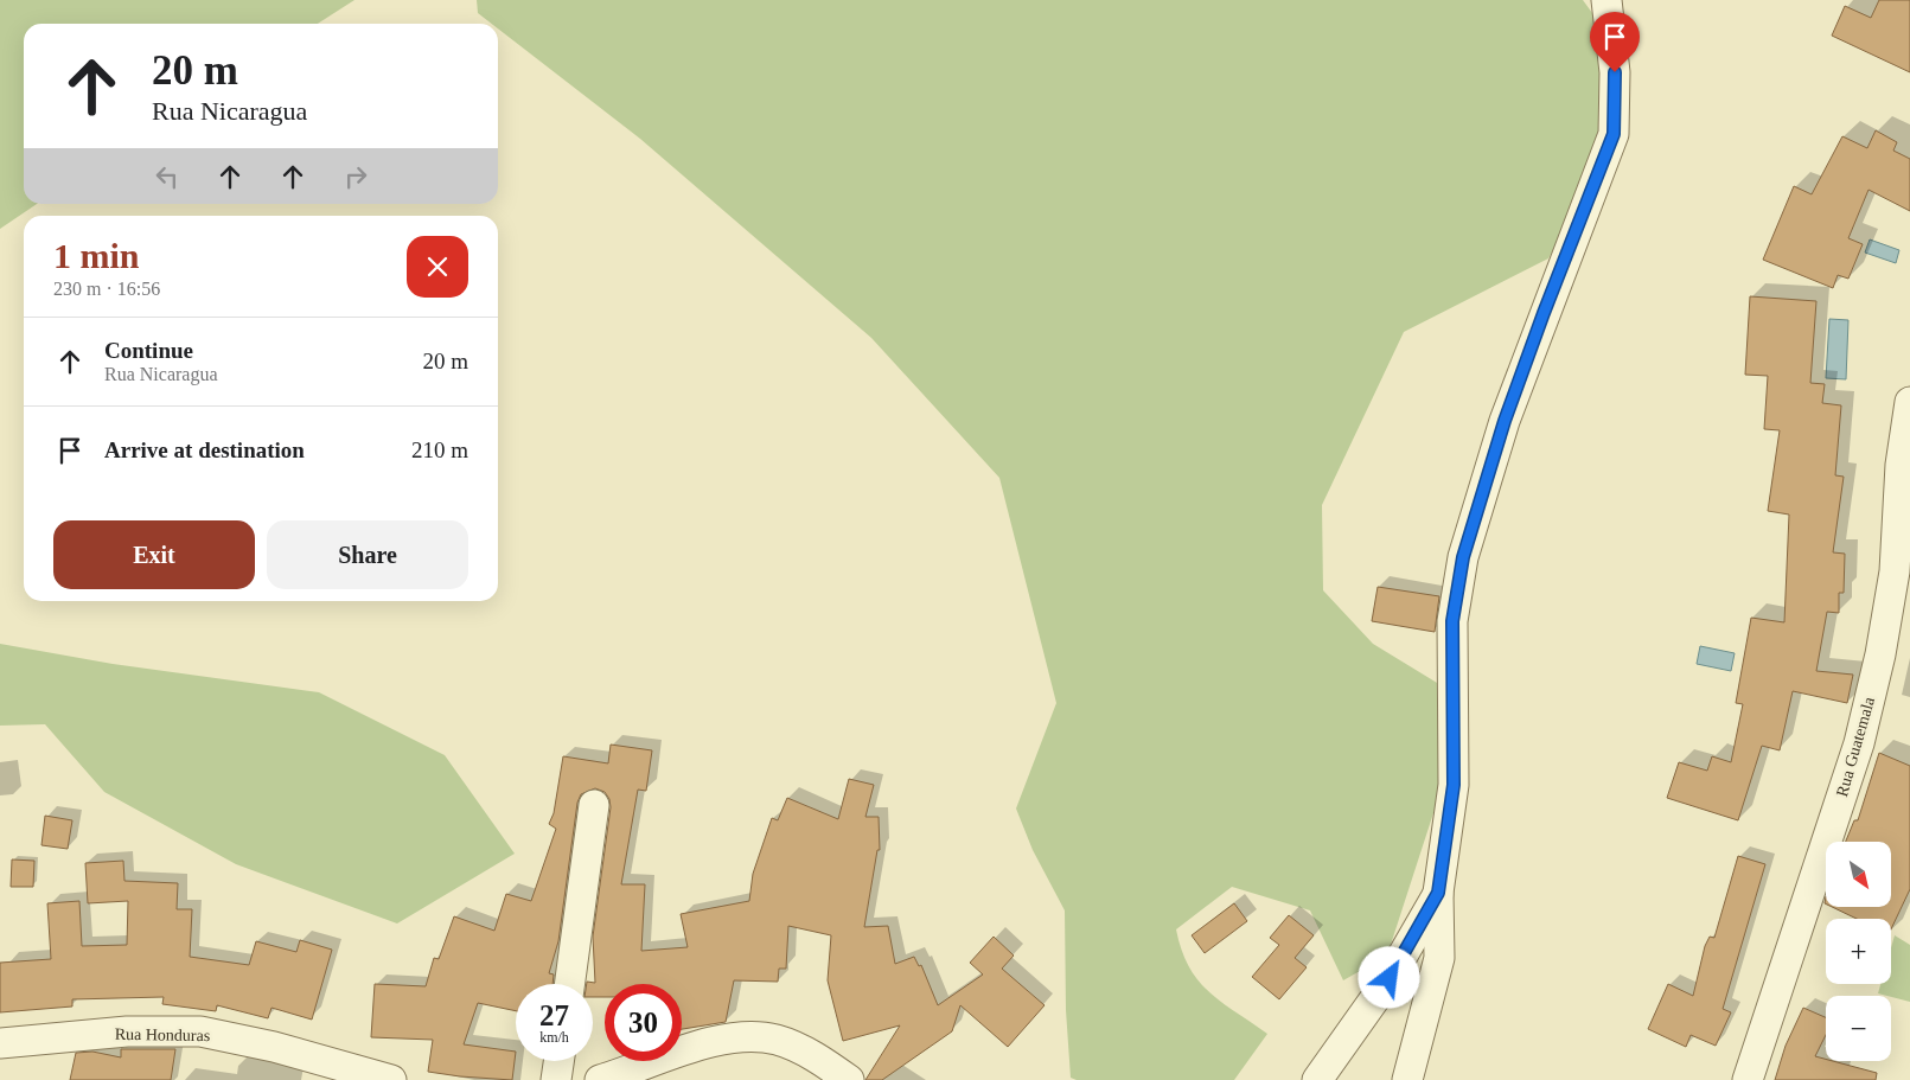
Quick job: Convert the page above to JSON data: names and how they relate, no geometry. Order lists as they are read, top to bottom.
{
  "streets": {
    "street": ["Rua Guatemala", "Rua Honduras"]
  },
  "north": "bottom right",
  "page": {
    "turn": ["20 m", "Rua Nicaragua"],
    "heading": ["1 min", "230 m · 16:56"],
    "list": [
      {
        "name": "Continue",
        "note": "Rua Nicaragua",
        "value": "20 m"
      },
      {
        "name": "Arrive at destination",
        "value": "210 m"
      }
    ],
    "buttons": ["Exit", "Share"],
    "map_buttons": ["+", "−"],
    "speed": "27 km/h",
    "limit": "30"
  }
}
